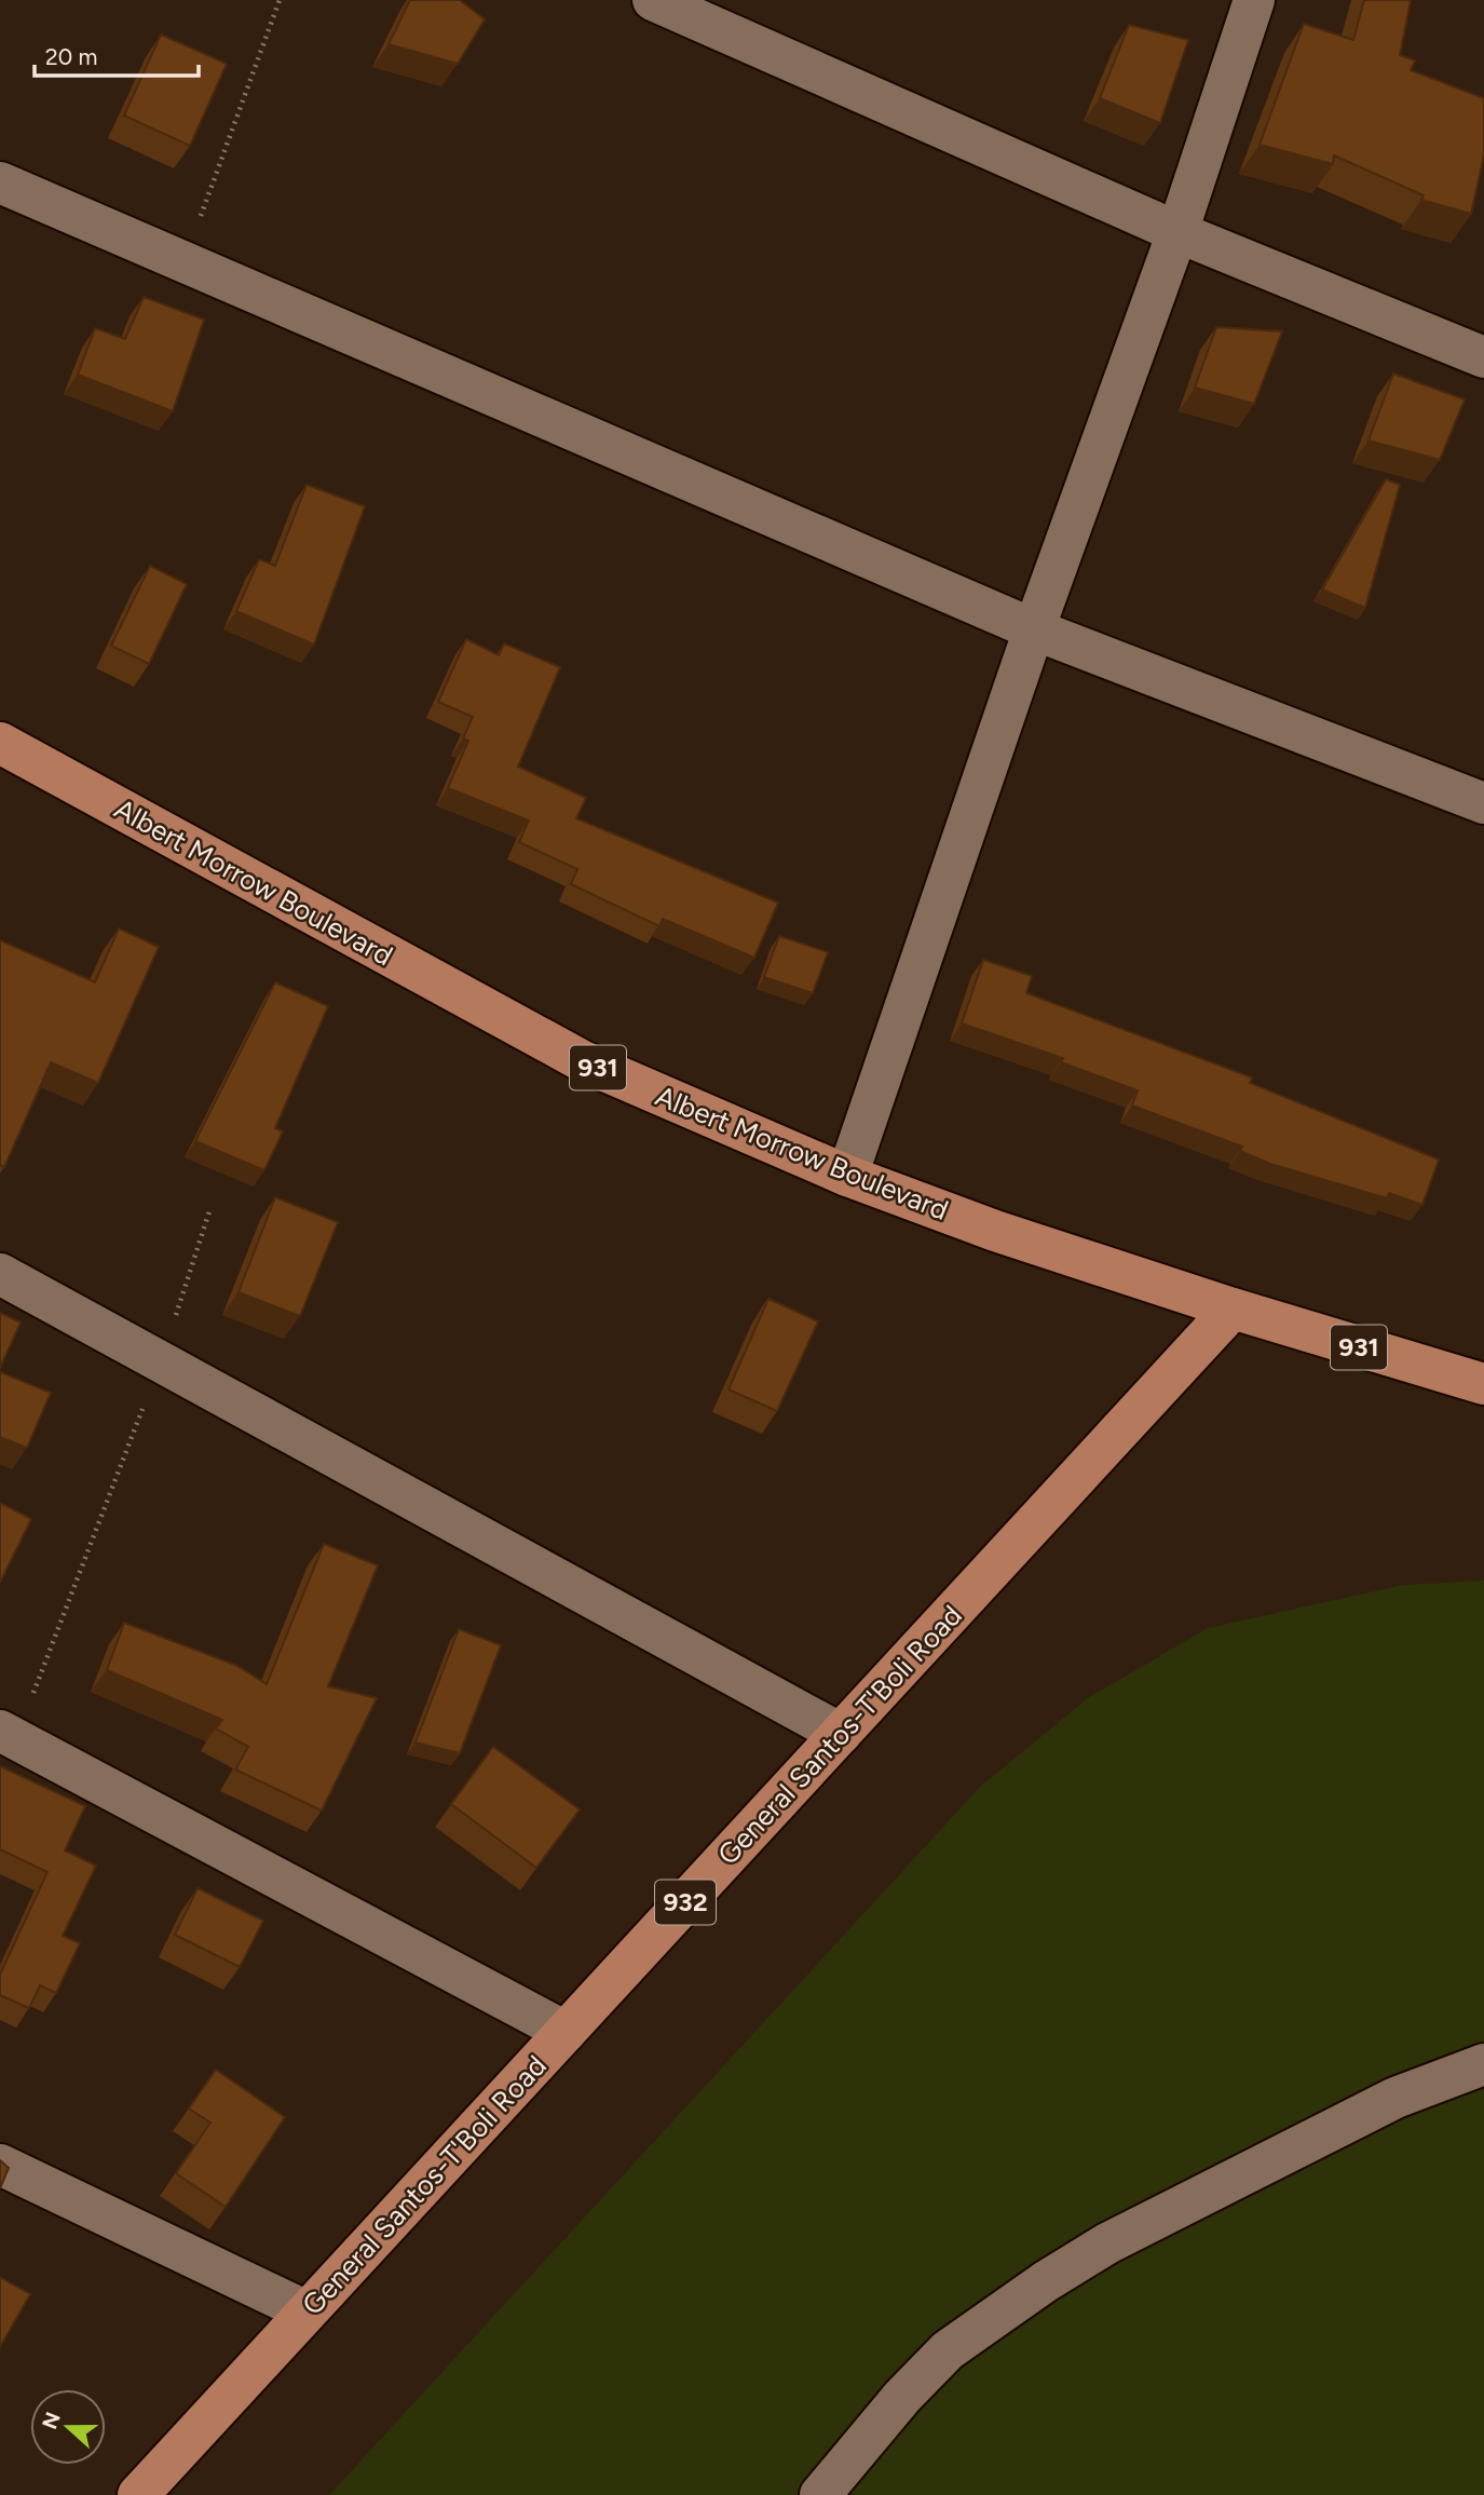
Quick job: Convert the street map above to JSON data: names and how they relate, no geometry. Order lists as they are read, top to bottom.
{
  "streets": {
    "main road": [
      "Albert Morrow Boulevard",
      "931",
      "General Santos-T'Boli Road",
      "932"
    ]
  },
  "crossings": [
    ["Albert Morrow Boulevard", "General Santos-T'Boli Road"]
  ],
  "scale_bar": "20 m",
  "north": "left"
}
